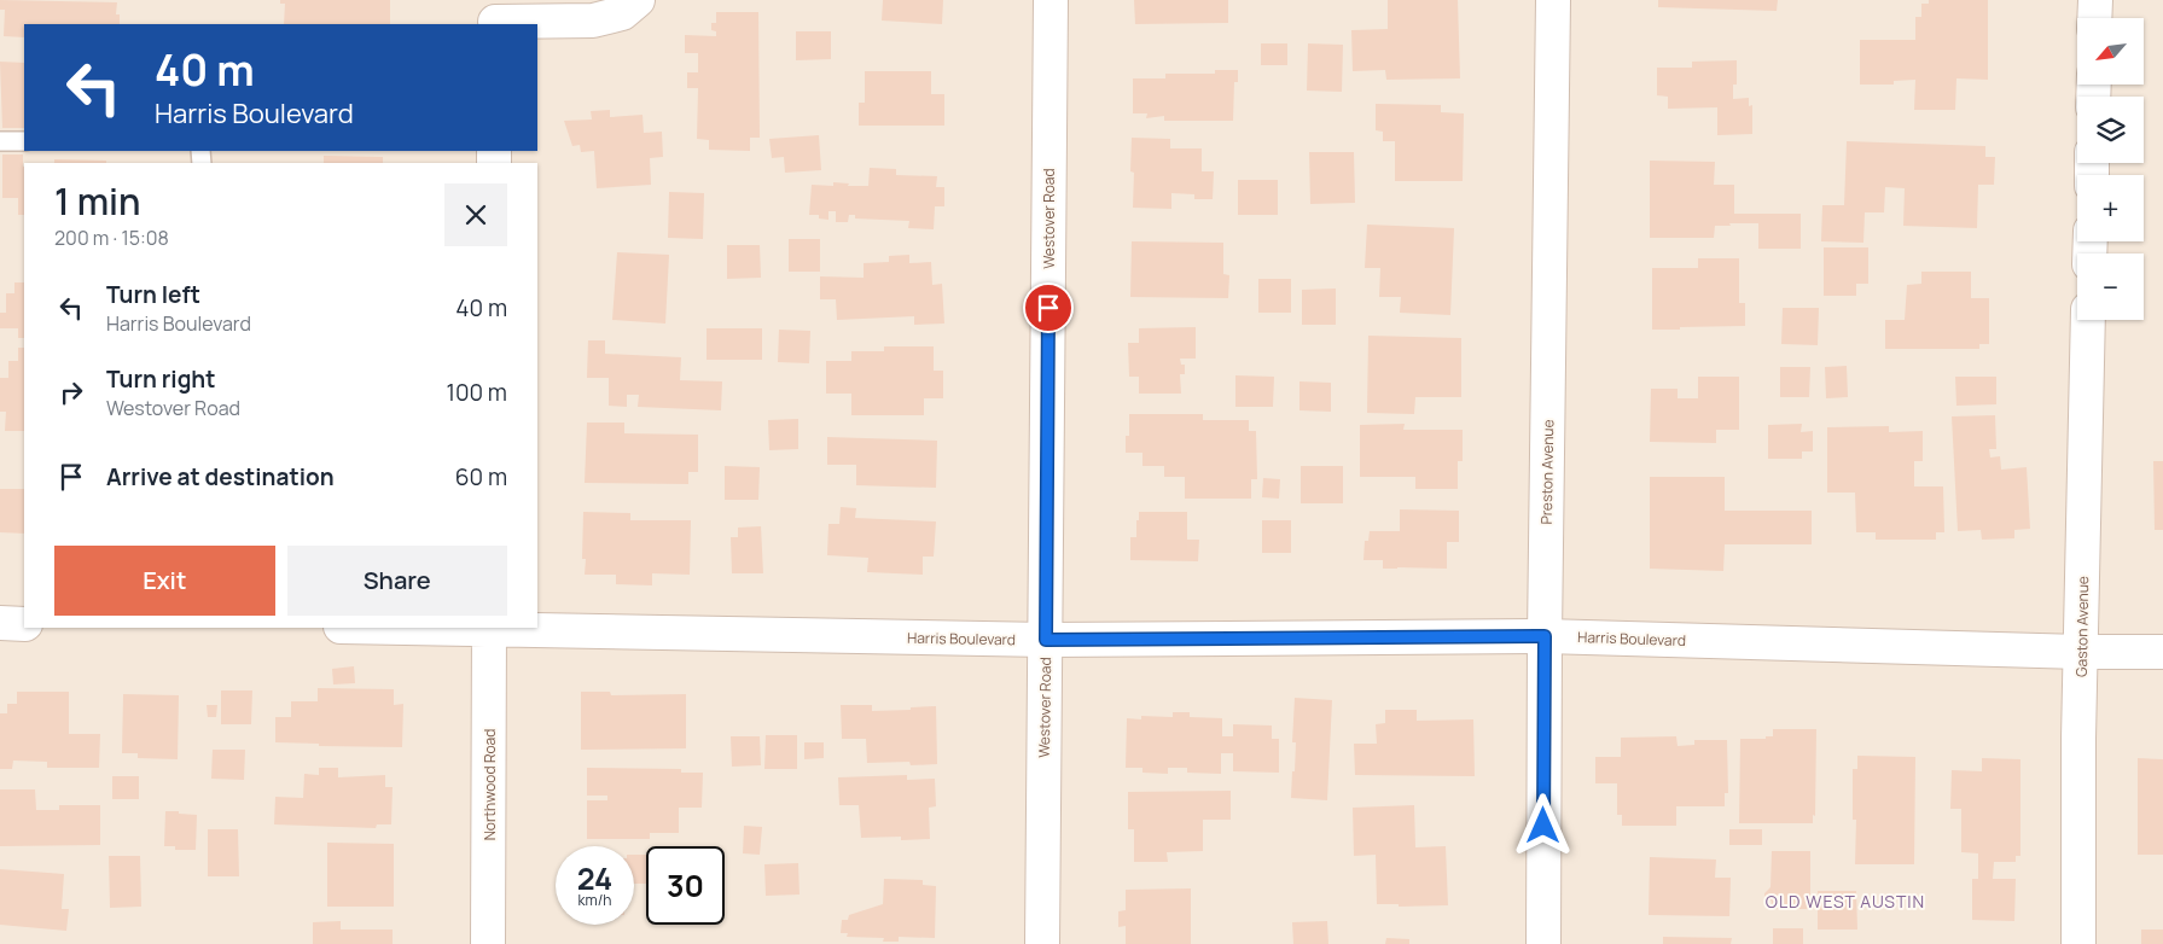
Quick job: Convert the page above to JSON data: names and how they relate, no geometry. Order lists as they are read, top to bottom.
{
  "streets": {
    "street": [
      "Westover Road",
      "Preston Avenue",
      "Gaston Avenue",
      "Harris Boulevard",
      "Northwood Road"
    ]
  },
  "crossings": [
    ["Westover Road", "Harris Boulevard"],
    ["Preston Avenue", "Harris Boulevard"],
    ["Gaston Avenue", "Harris Boulevard"]
  ],
  "districts": ["OLD WEST AUSTIN"],
  "north": "bottom left",
  "page": {
    "map_buttons": ["+", "−"],
    "turn": ["40 m", "Harris Boulevard"],
    "heading": ["1 min", "200 m · 15:08"],
    "list": [
      {
        "name": "Turn left",
        "note": "Harris Boulevard",
        "value": "40 m"
      },
      {
        "name": "Turn right",
        "note": "Westover Road",
        "value": "100 m"
      },
      {
        "name": "Arrive at destination",
        "value": "60 m"
      }
    ],
    "buttons": ["Exit", "Share"],
    "speed": "24 km/h",
    "limit": "30"
  }
}
